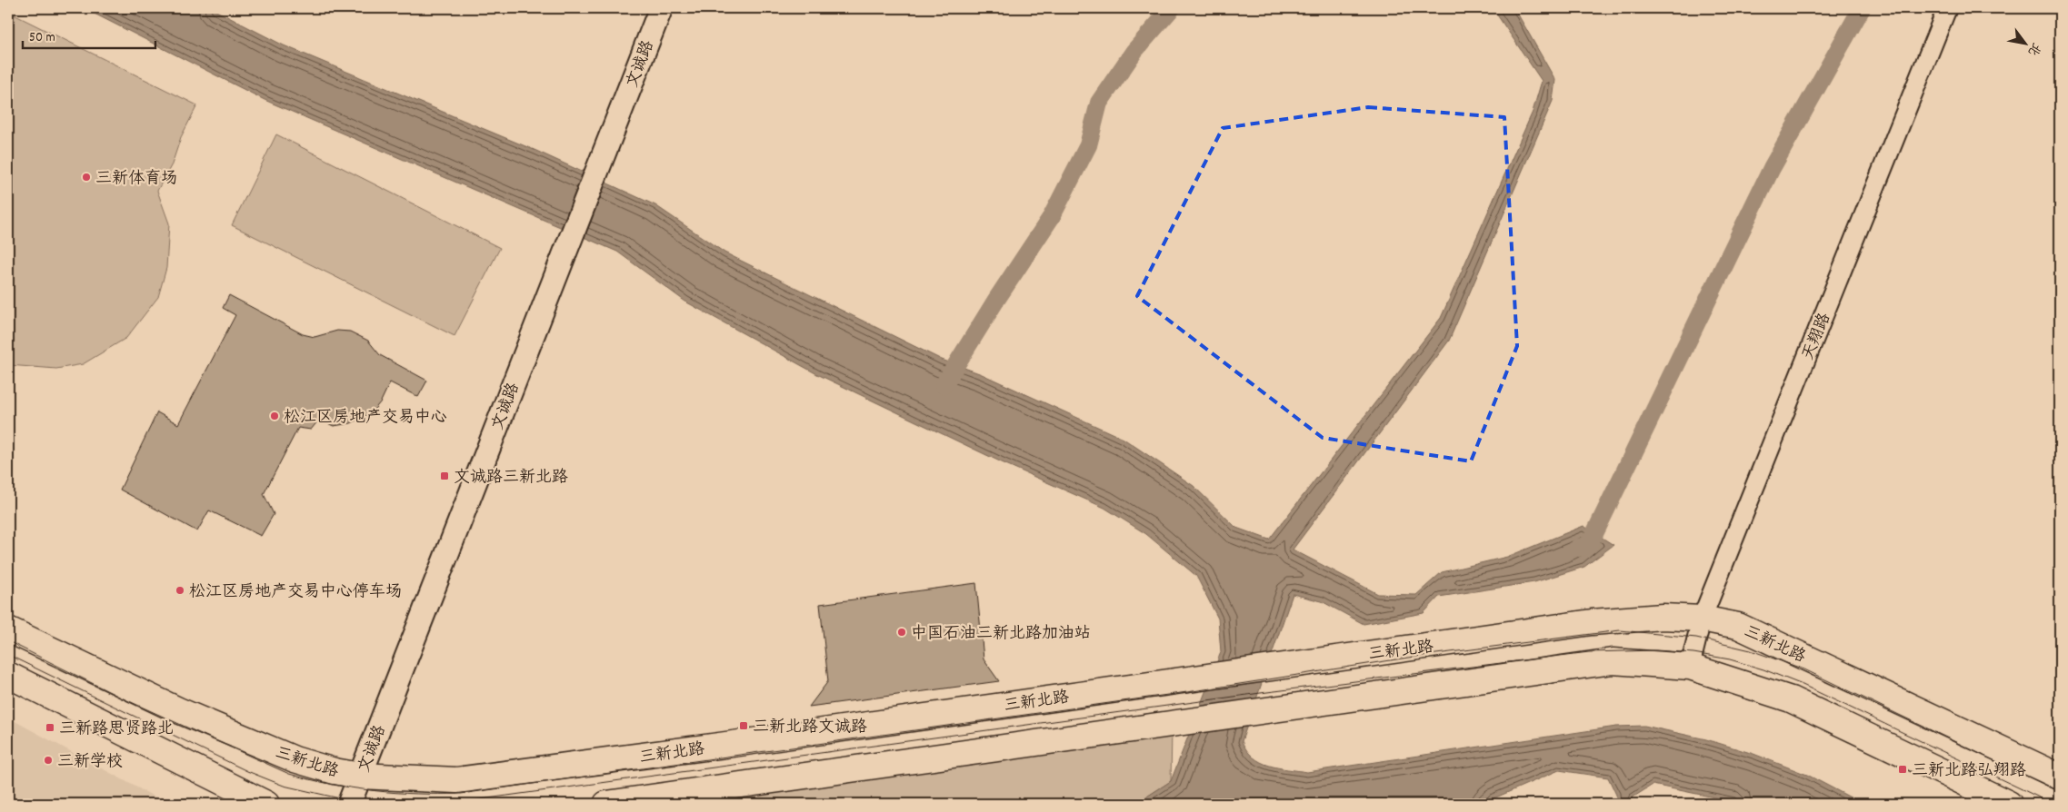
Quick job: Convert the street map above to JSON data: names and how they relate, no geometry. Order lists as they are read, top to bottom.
{
  "streets": {
    "main road": ["三新北路"],
    "street": ["文诚路", "天翔路"]
  },
  "crossings": [
    ["文诚路", "三新北路"],
    ["天翔路", "三新北路"]
  ],
  "places": {
    "other": [
      "三新体育场",
      "松江区房地产交易中心",
      "松江区房地产交易中心停车场",
      "中国石油三新北路加油站",
      "三新学校"
    ],
    "transit": [
      "文诚路三新北路",
      "三新北路文诚路",
      "三新路思贤路北",
      "三新北路弘翔路"
    ]
  },
  "scale_bar": "50 m",
  "north": "bottom right"
}
